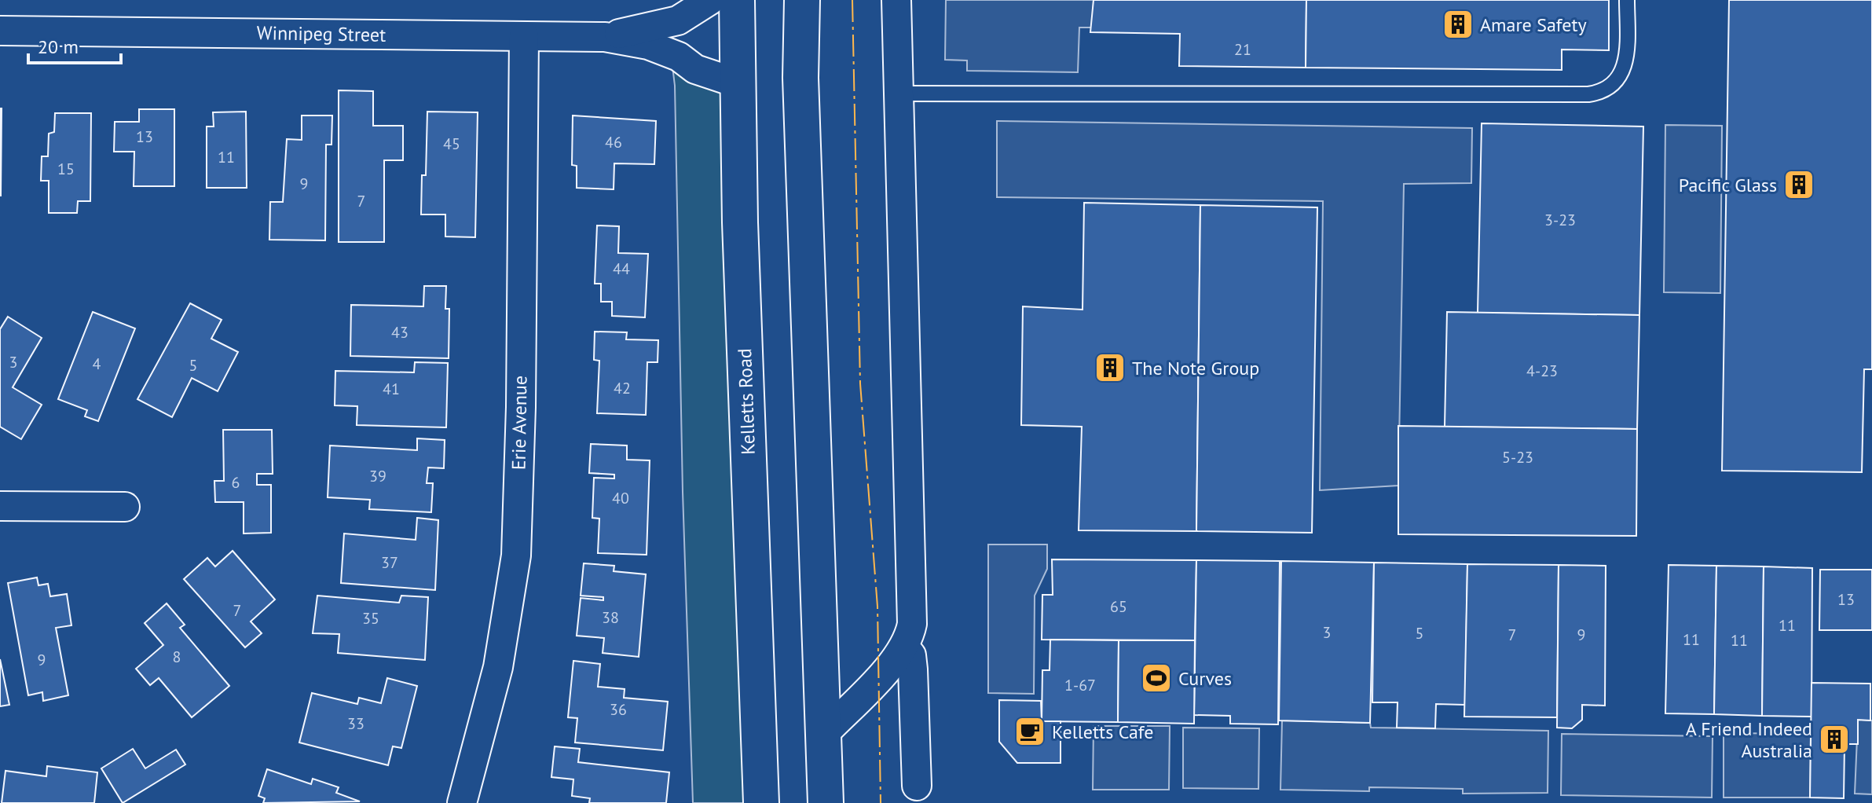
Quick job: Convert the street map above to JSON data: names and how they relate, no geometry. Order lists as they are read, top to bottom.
{
  "streets": {
    "main road": ["Kelletts Road"],
    "street": ["Winnipeg Street", "Erie Avenue"]
  },
  "crossings": [
    ["Winnipeg Street", "Kelletts Road"],
    ["Winnipeg Street", "Erie Avenue"]
  ],
  "places": {
    "building": [
      "Amare Safety",
      "Pacific Glass",
      "The Note Group",
      "A Friend Indeed Australia"
    ],
    "sports": ["Curves"],
    "cafe": ["Kelletts Cafe"]
  },
  "house_numbers": [
    "21",
    "13",
    "46",
    "45",
    "11",
    "15",
    "9",
    "7",
    "3-23",
    "44",
    "43",
    "3",
    "4",
    "5",
    "4-23",
    "42",
    "41",
    "5-23",
    "39",
    "6",
    "40",
    "37",
    "13",
    "65",
    "7",
    "38",
    "35",
    "11",
    "3",
    "5",
    "7",
    "9",
    "11",
    "11",
    "8",
    "9",
    "1-67",
    "36",
    "33"
  ],
  "scale_bar": "20 m"
}
